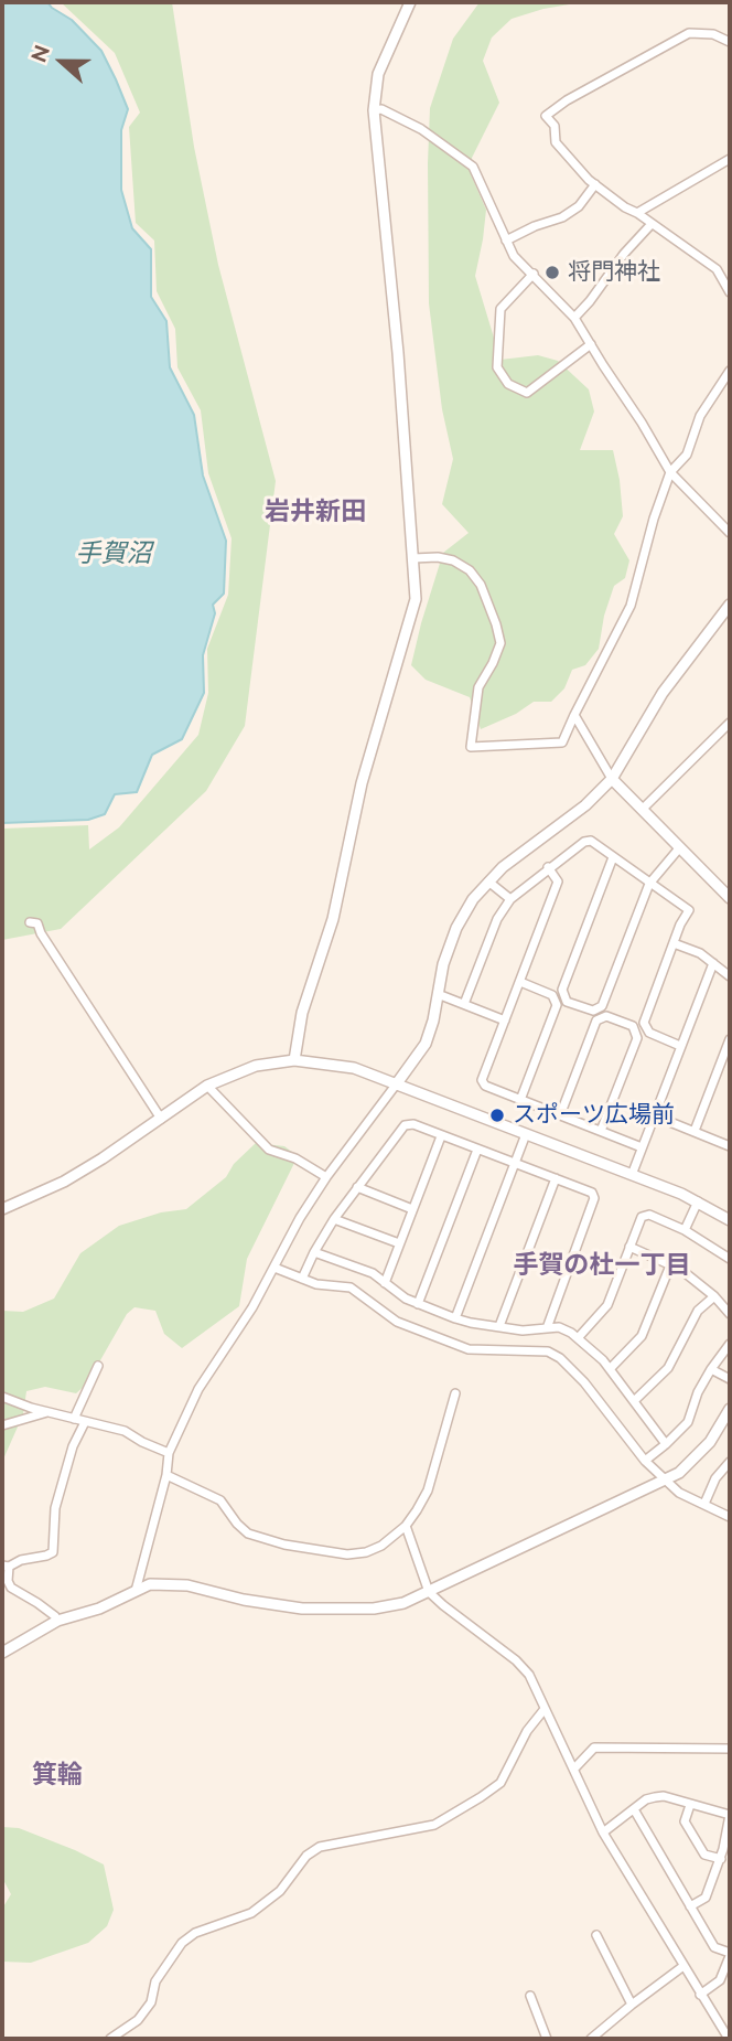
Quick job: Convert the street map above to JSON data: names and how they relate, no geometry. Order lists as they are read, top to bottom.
{
  "districts": ["岩井新田", "手賀の杜一丁目", "箕輪"],
  "water": ["手賀沼"],
  "places": ["将門神社", "スポーツ広場前"],
  "north": "left"
}
